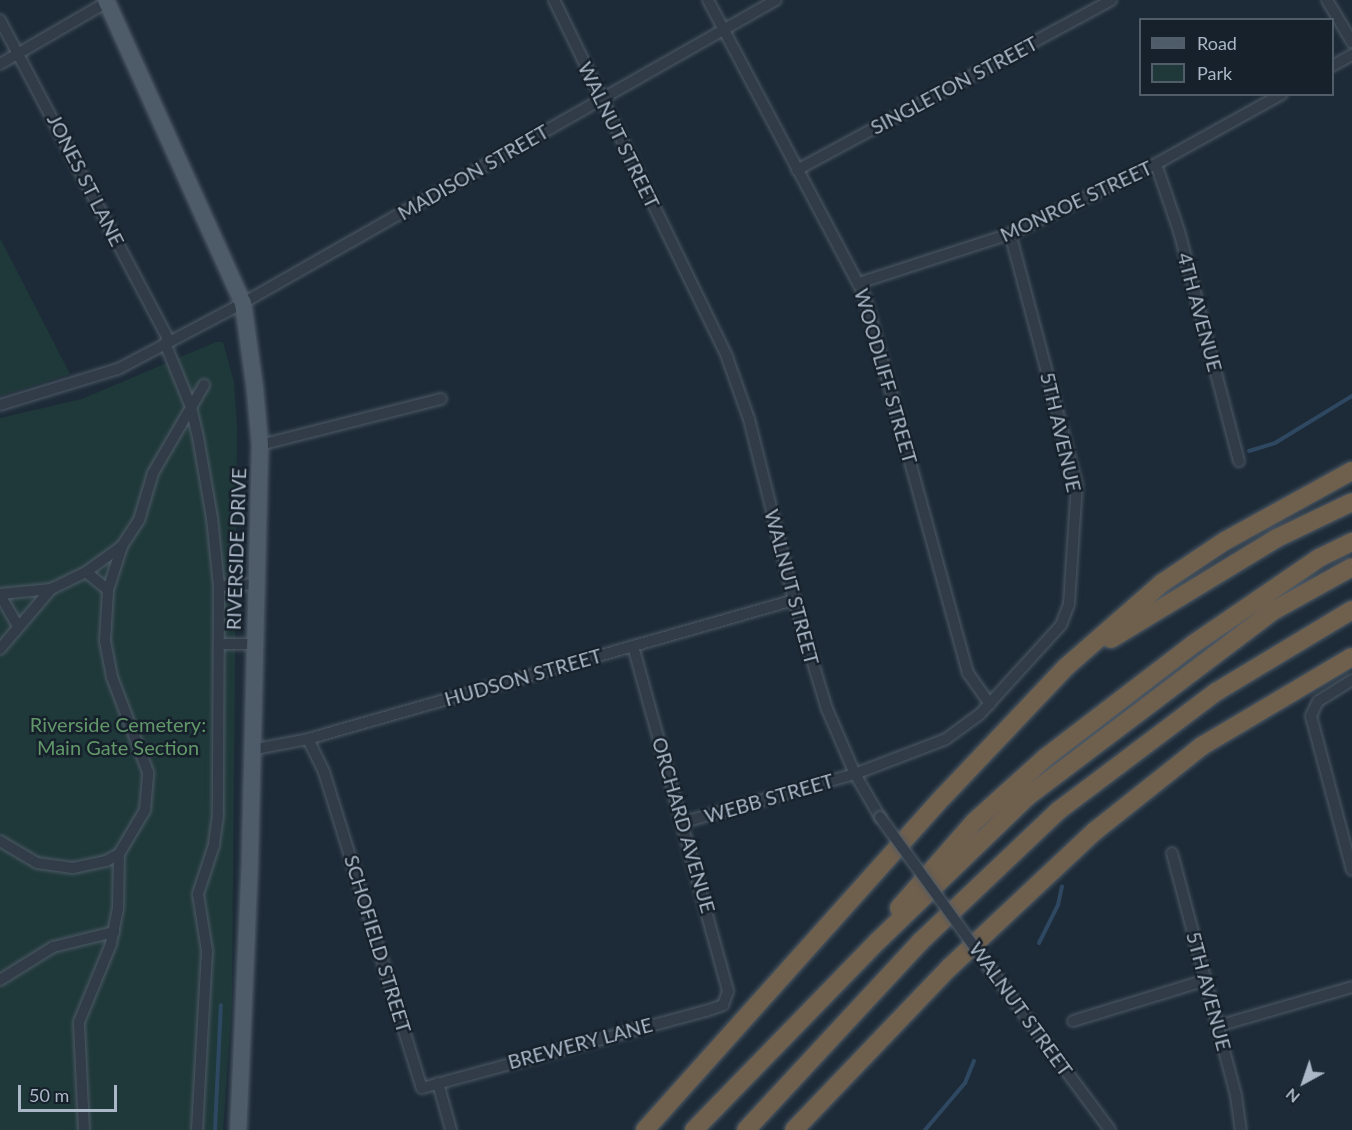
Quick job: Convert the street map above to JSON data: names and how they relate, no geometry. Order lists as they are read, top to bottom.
{
  "streets": {
    "main road": ["RIVERSIDE DRIVE"],
    "street": [
      "SINGLETON STREET",
      "WALNUT STREET",
      "MADISON STREET",
      "JONES ST LANE",
      "MONROE STREET",
      "4TH AVENUE",
      "WOODLIFF STREET",
      "5TH AVENUE",
      "HUDSON STREET",
      "WEBB STREET",
      "ORCHARD AVENUE",
      "SCHOFIELD STREET",
      "BREWERY LANE"
    ]
  },
  "crossings": [
    ["SINGLETON STREET", "WOODLIFF STREET"],
    ["WALNUT STREET", "MADISON STREET"],
    ["WALNUT STREET", "5TH AVENUE"],
    ["WALNUT STREET", "HUDSON STREET"],
    ["WALNUT STREET", "WEBB STREET"],
    ["MADISON STREET", "JONES ST LANE"],
    ["MADISON STREET", "WOODLIFF STREET"],
    ["MADISON STREET", "RIVERSIDE DRIVE"],
    ["MONROE STREET", "4TH AVENUE"],
    ["MONROE STREET", "WOODLIFF STREET"],
    ["MONROE STREET", "5TH AVENUE"],
    ["WOODLIFF STREET", "5TH AVENUE"],
    ["5TH AVENUE", "WEBB STREET"],
    ["RIVERSIDE DRIVE", "HUDSON STREET"],
    ["HUDSON STREET", "ORCHARD AVENUE"],
    ["HUDSON STREET", "SCHOFIELD STREET"],
    ["WEBB STREET", "ORCHARD AVENUE"],
    ["ORCHARD AVENUE", "BREWERY LANE"],
    ["SCHOFIELD STREET", "BREWERY LANE"]
  ],
  "parks": ["Riverside Cemetery: Main Gate Section"],
  "legend": ["Road", "Park"],
  "scale_bar": "50 m",
  "north": "bottom left"
}
